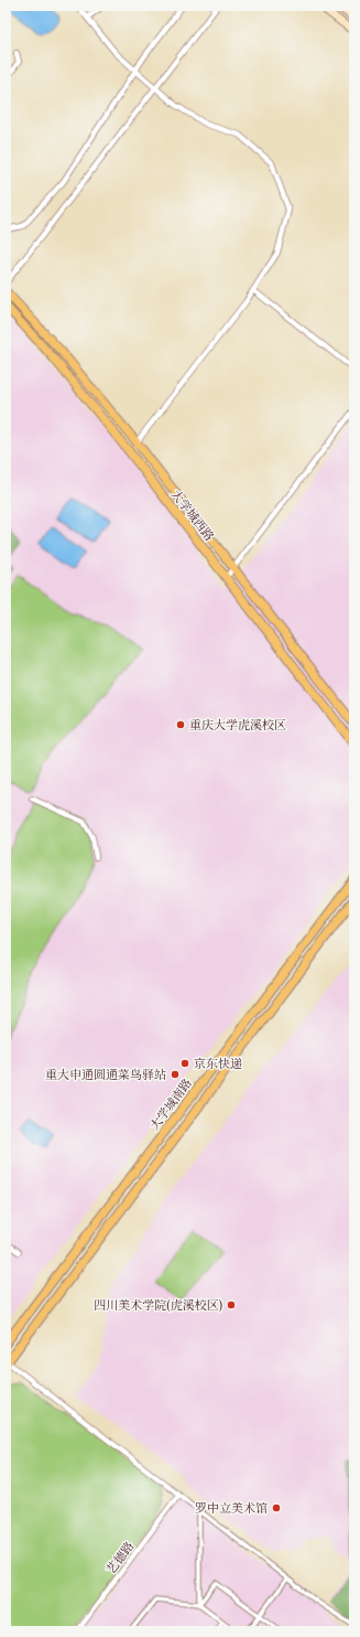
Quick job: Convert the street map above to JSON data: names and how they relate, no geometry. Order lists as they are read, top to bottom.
{
  "streets": {
    "main road": ["大学城西路", "大学城南路"],
    "street": ["艺德路"]
  },
  "places": [
    "重庆大学虎溪校区",
    "京东快递",
    "重大申通圆通菜鸟驿站",
    "四川美术学院(虎溪校区)",
    "罗中立美术馆"
  ]
}
